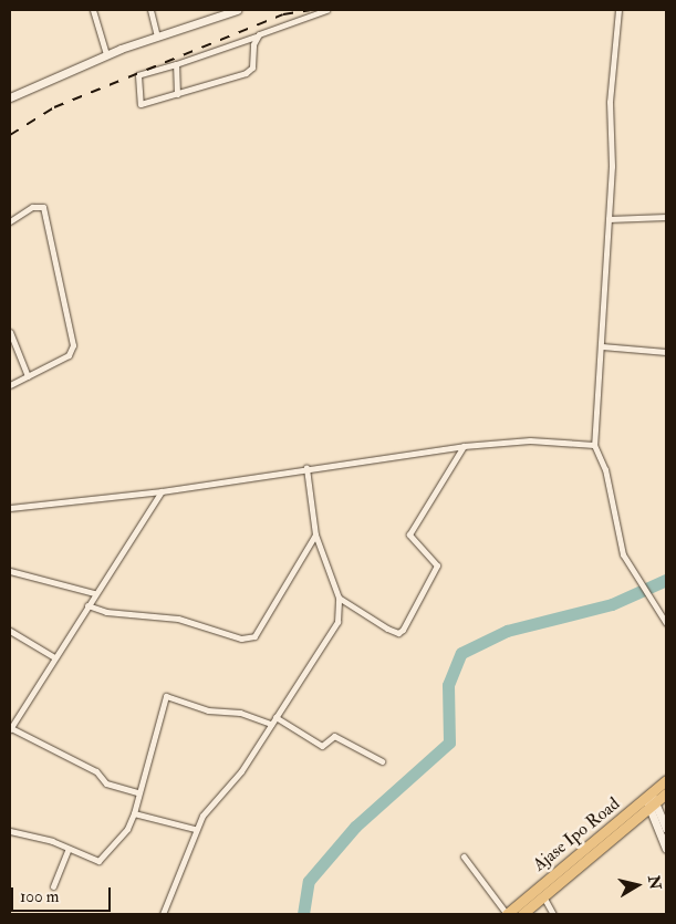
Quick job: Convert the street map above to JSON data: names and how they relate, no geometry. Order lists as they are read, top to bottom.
{
  "streets": {
    "highway": ["Ajase Ipo Road"]
  },
  "scale_bar": "100 m",
  "north": "right"
}
